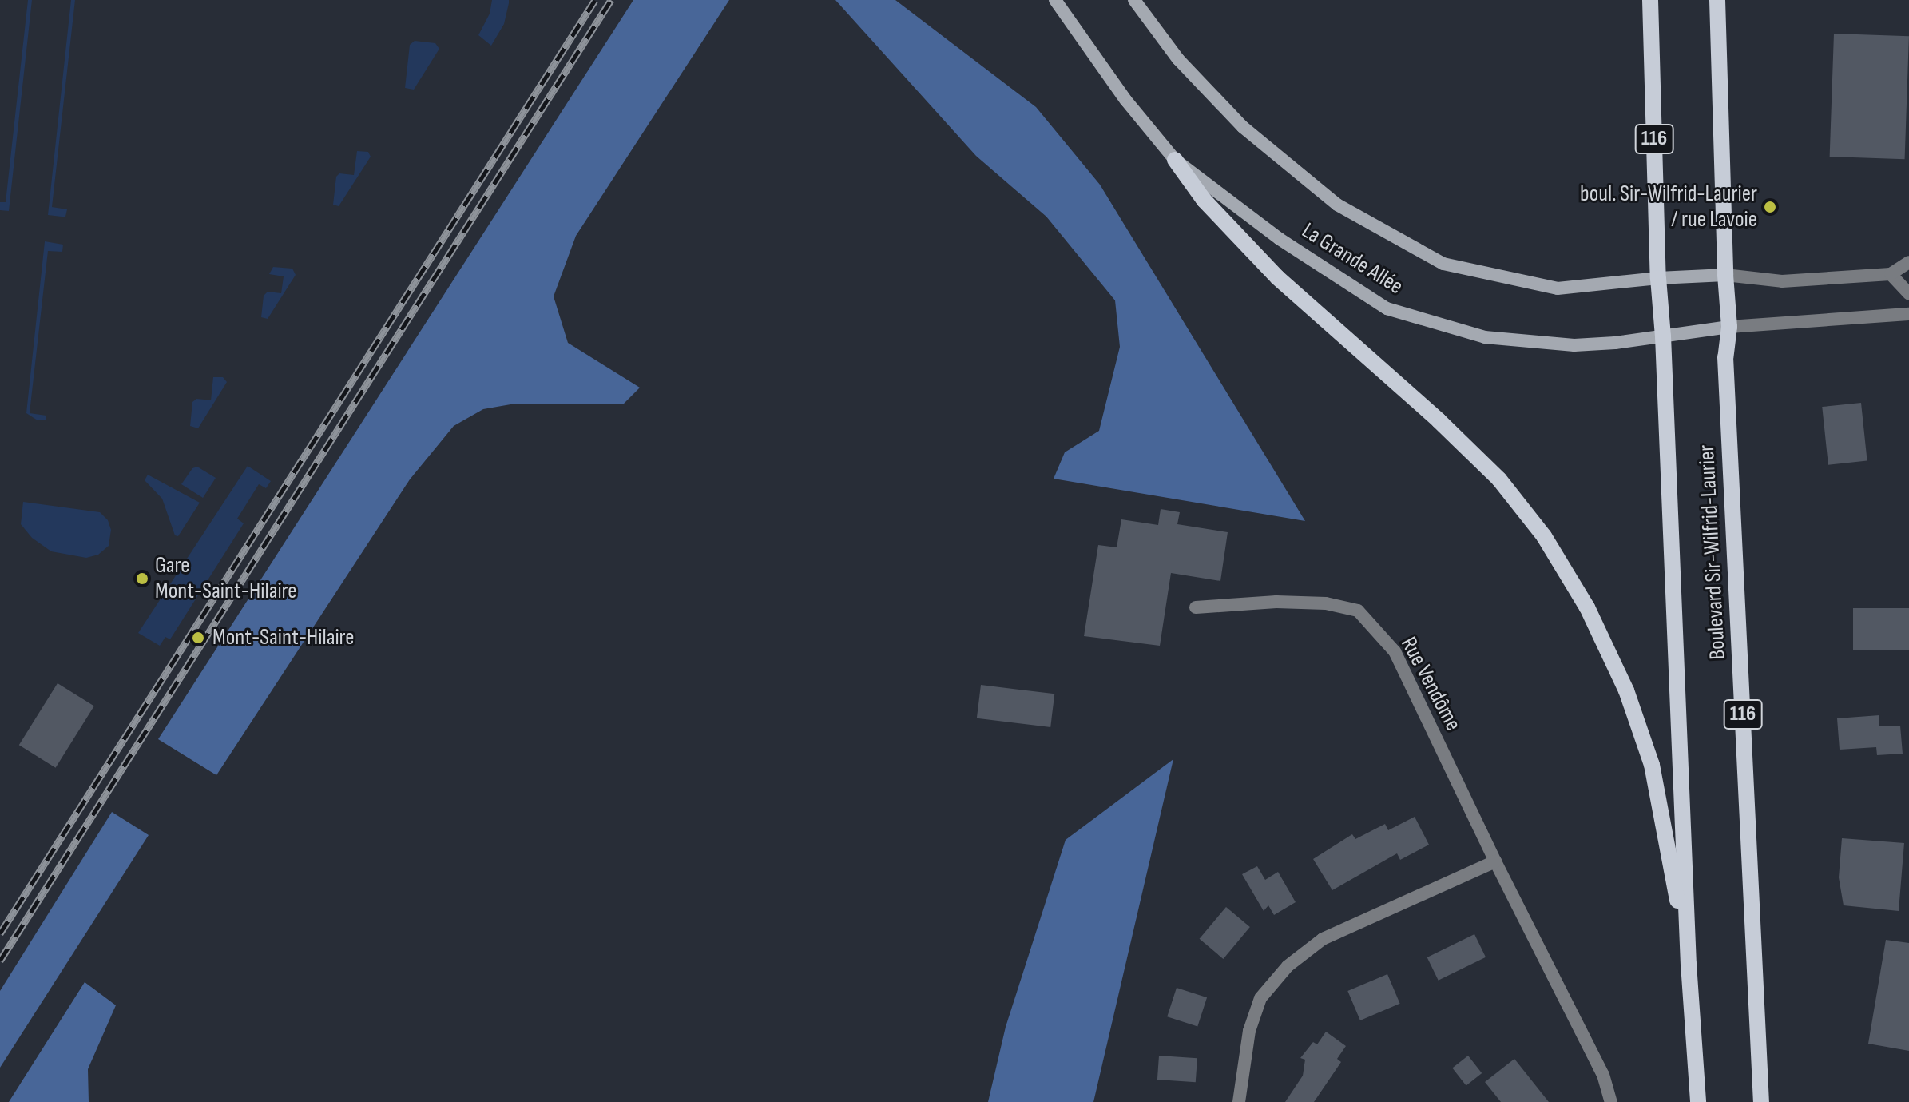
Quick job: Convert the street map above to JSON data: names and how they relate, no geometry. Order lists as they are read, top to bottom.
{
  "streets": {
    "main road": ["116", "Boulevard Sir-Wilfrid-Laurier"],
    "street": ["La Grande Allée", "Rue Vendôme"]
  },
  "crossings": [
    ["La Grande Allée", "Boulevard Sir-Wilfrid-Laurier"]
  ],
  "places": ["boul. Sir-Wilfrid-Laurier / rue Lavoie", "Gare Mont-Saint-Hilaire", "Mont-Saint-Hilaire"]
}
